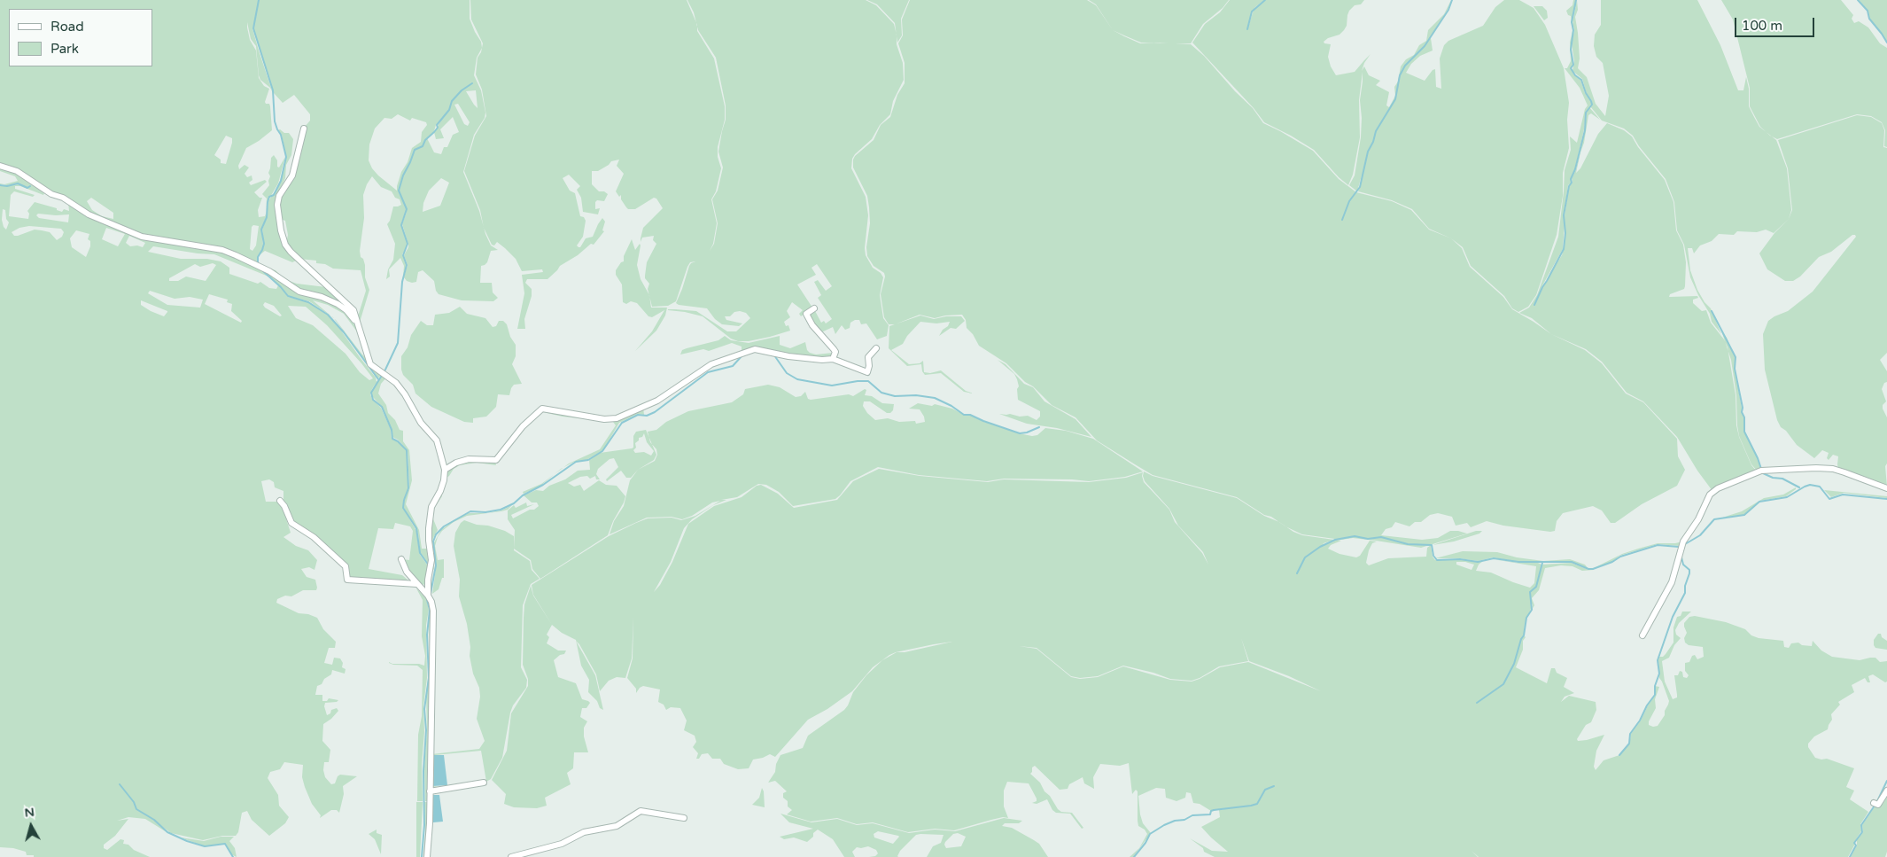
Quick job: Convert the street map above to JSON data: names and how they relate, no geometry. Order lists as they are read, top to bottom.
{
  "legend": ["Road", "Park"],
  "scale_bar": "100 m",
  "north": "top"
}
